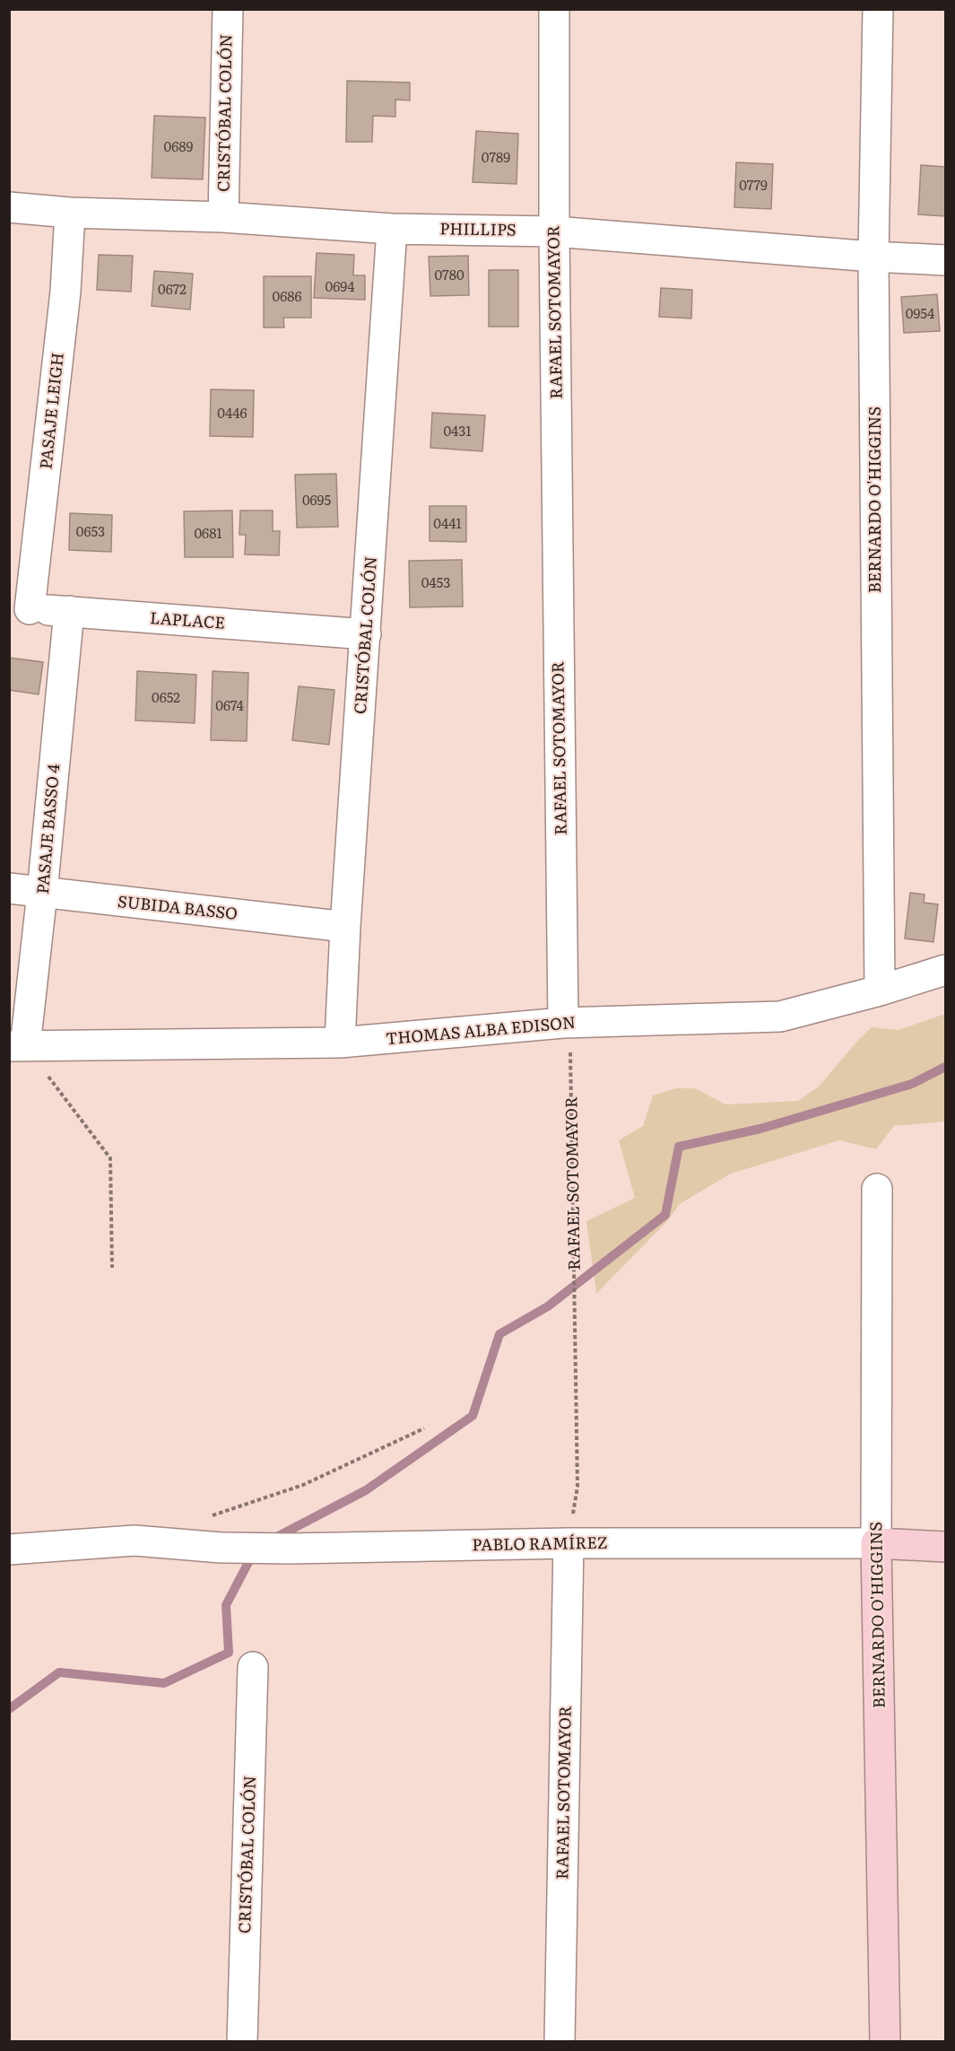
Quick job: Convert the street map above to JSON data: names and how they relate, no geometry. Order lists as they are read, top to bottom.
{
  "streets": {
    "main road": ["BERNARDO O'HIGGINS", "PABLO RAMÍREZ"],
    "street": [
      "CRISTÓBAL COLÓN",
      "PHILLIPS",
      "RAFAEL SOTOMAYOR",
      "PASAJE LEIGH",
      "LAPLACE",
      "PASAJE BASSO 4",
      "SUBIDA BASSO",
      "THOMAS ALBA EDISON"
    ]
  },
  "crossings": [
    ["CRISTÓBAL COLÓN", "PHILLIPS"],
    ["CRISTÓBAL COLÓN", "LAPLACE"],
    ["CRISTÓBAL COLÓN", "SUBIDA BASSO"],
    ["CRISTÓBAL COLÓN", "THOMAS ALBA EDISON"],
    ["PHILLIPS", "RAFAEL SOTOMAYOR"],
    ["PHILLIPS", "PASAJE LEIGH"],
    ["PHILLIPS", "BERNARDO O'HIGGINS"],
    ["RAFAEL SOTOMAYOR", "THOMAS ALBA EDISON"],
    ["RAFAEL SOTOMAYOR", "PABLO RAMÍREZ"],
    ["PASAJE LEIGH", "LAPLACE"],
    ["BERNARDO O'HIGGINS", "THOMAS ALBA EDISON"],
    ["BERNARDO O'HIGGINS", "PABLO RAMÍREZ"],
    ["LAPLACE", "PASAJE BASSO 4"],
    ["PASAJE BASSO 4", "SUBIDA BASSO"],
    ["PASAJE BASSO 4", "THOMAS ALBA EDISON"]
  ],
  "house_numbers": [
    "0689",
    "0789",
    "0779",
    "0780",
    "0694",
    "0672",
    "0686",
    "0954",
    "0446",
    "0431",
    "0695",
    "0441",
    "0653",
    "0681",
    "0453",
    "0652",
    "0674"
  ]
}
